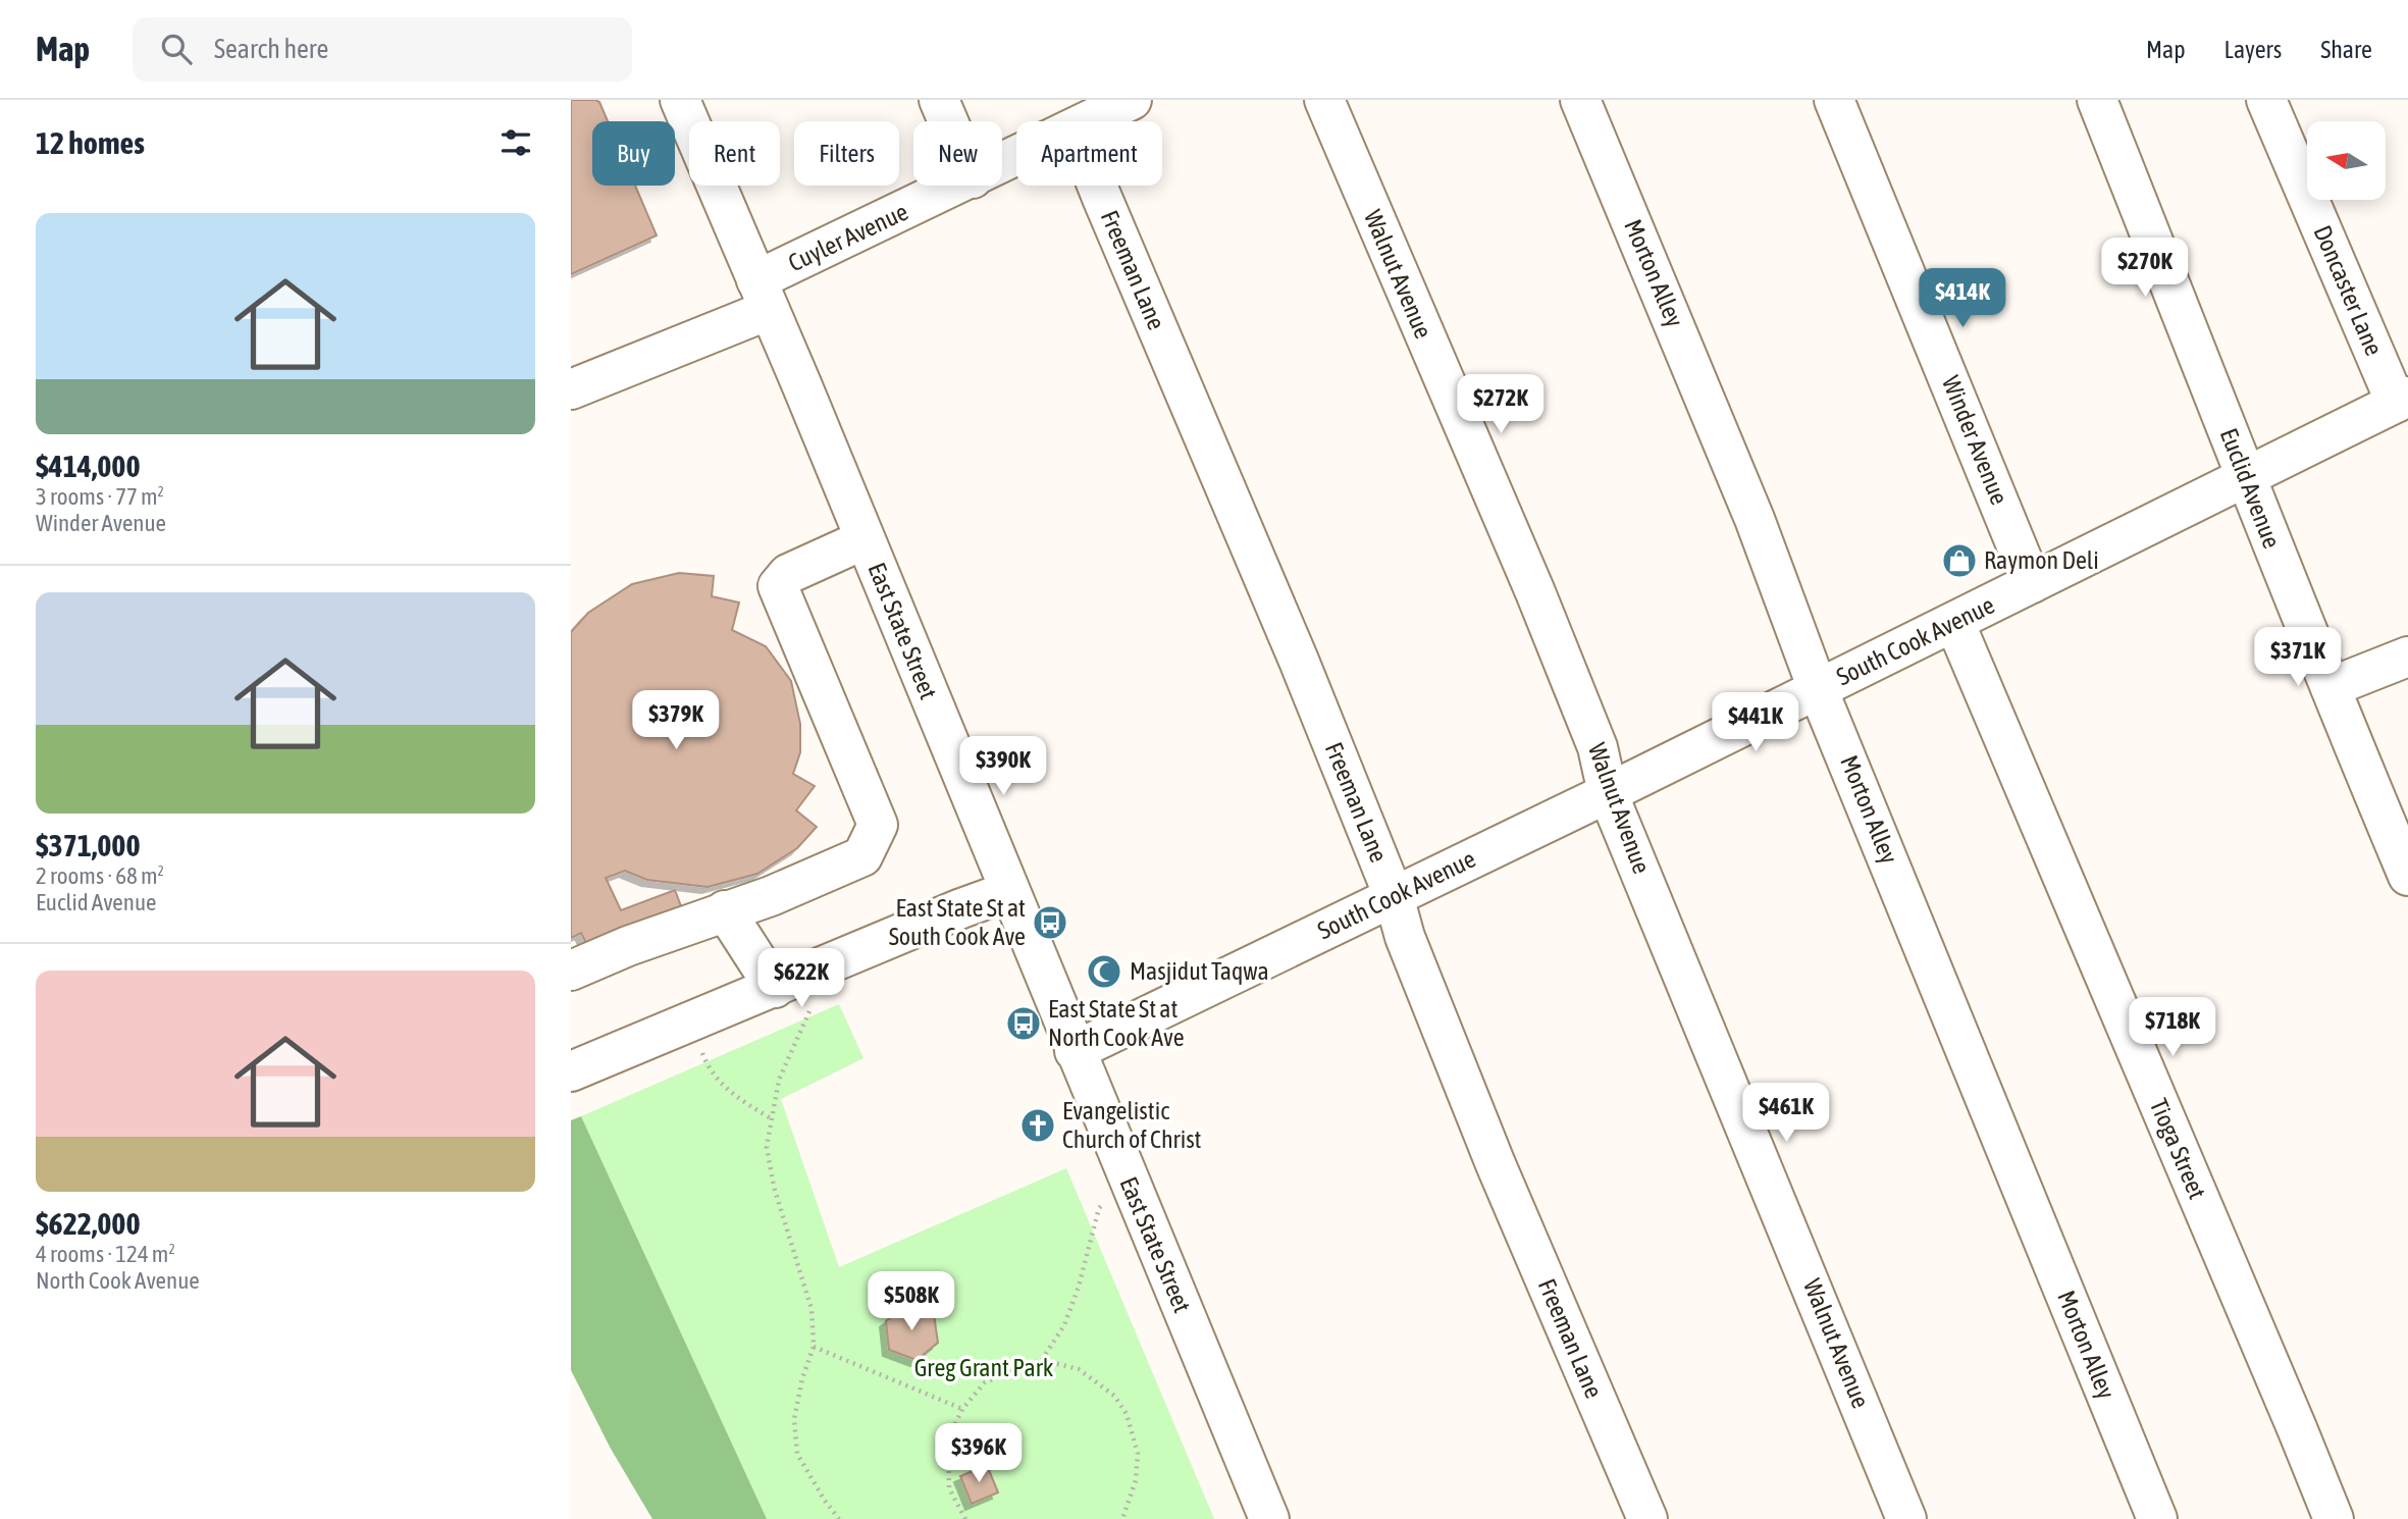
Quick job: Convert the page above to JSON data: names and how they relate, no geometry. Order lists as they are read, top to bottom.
{
  "streets": {
    "street": [
      "Cuyler Avenue",
      "Freeman Lane",
      "Morton Alley",
      "Walnut Avenue",
      "Doncaster Lane",
      "Winder Avenue",
      "Euclid Avenue",
      "East State Street",
      "South Cook Avenue",
      "Tioga Street"
    ]
  },
  "crossings": [
    ["Cuyler Avenue", "East State Street"],
    ["Freeman Lane", "South Cook Avenue"],
    ["Morton Alley", "South Cook Avenue"],
    ["Walnut Avenue", "South Cook Avenue"],
    ["Doncaster Lane", "South Cook Avenue"],
    ["Winder Avenue", "South Cook Avenue"],
    ["Euclid Avenue", "South Cook Avenue"],
    ["East State Street", "South Cook Avenue"],
    ["South Cook Avenue", "Tioga Street"]
  ],
  "parks": ["Greg Grant Park"],
  "places": {
    "shop": ["Raymon Deli"],
    "bus stop": ["East State St at South Cook Ave", "East State St at North Cook Ave"],
    "mosque": ["Masjidut Taqwa"],
    "church": ["Evangelistic Church of Christ"]
  },
  "north": "left",
  "page": {
    "header": "Map",
    "search": "Search here",
    "nav": ["Map", "Layers", "Share"],
    "heading": "12 homes",
    "chip": [
      "Buy",
      "Rent",
      "Filters",
      "New",
      "Apartment"
    ],
    "list": [
      {
        "name": "$414,000",
        "note": "3 rooms · 77 m² · Winder Avenue"
      },
      {
        "name": "$371,000",
        "note": "2 rooms · 68 m² · Euclid Avenue"
      },
      {
        "name": "$622,000",
        "note": "4 rooms · 124 m² · North Cook Avenue"
      }
    ],
    "price": [
      "$270K",
      "$414K",
      "$272K",
      "$371K",
      "$379K",
      "$441K",
      "$390K",
      "$622K",
      "$718K",
      "$461K",
      "$508K",
      "$396K"
    ]
  }
}
